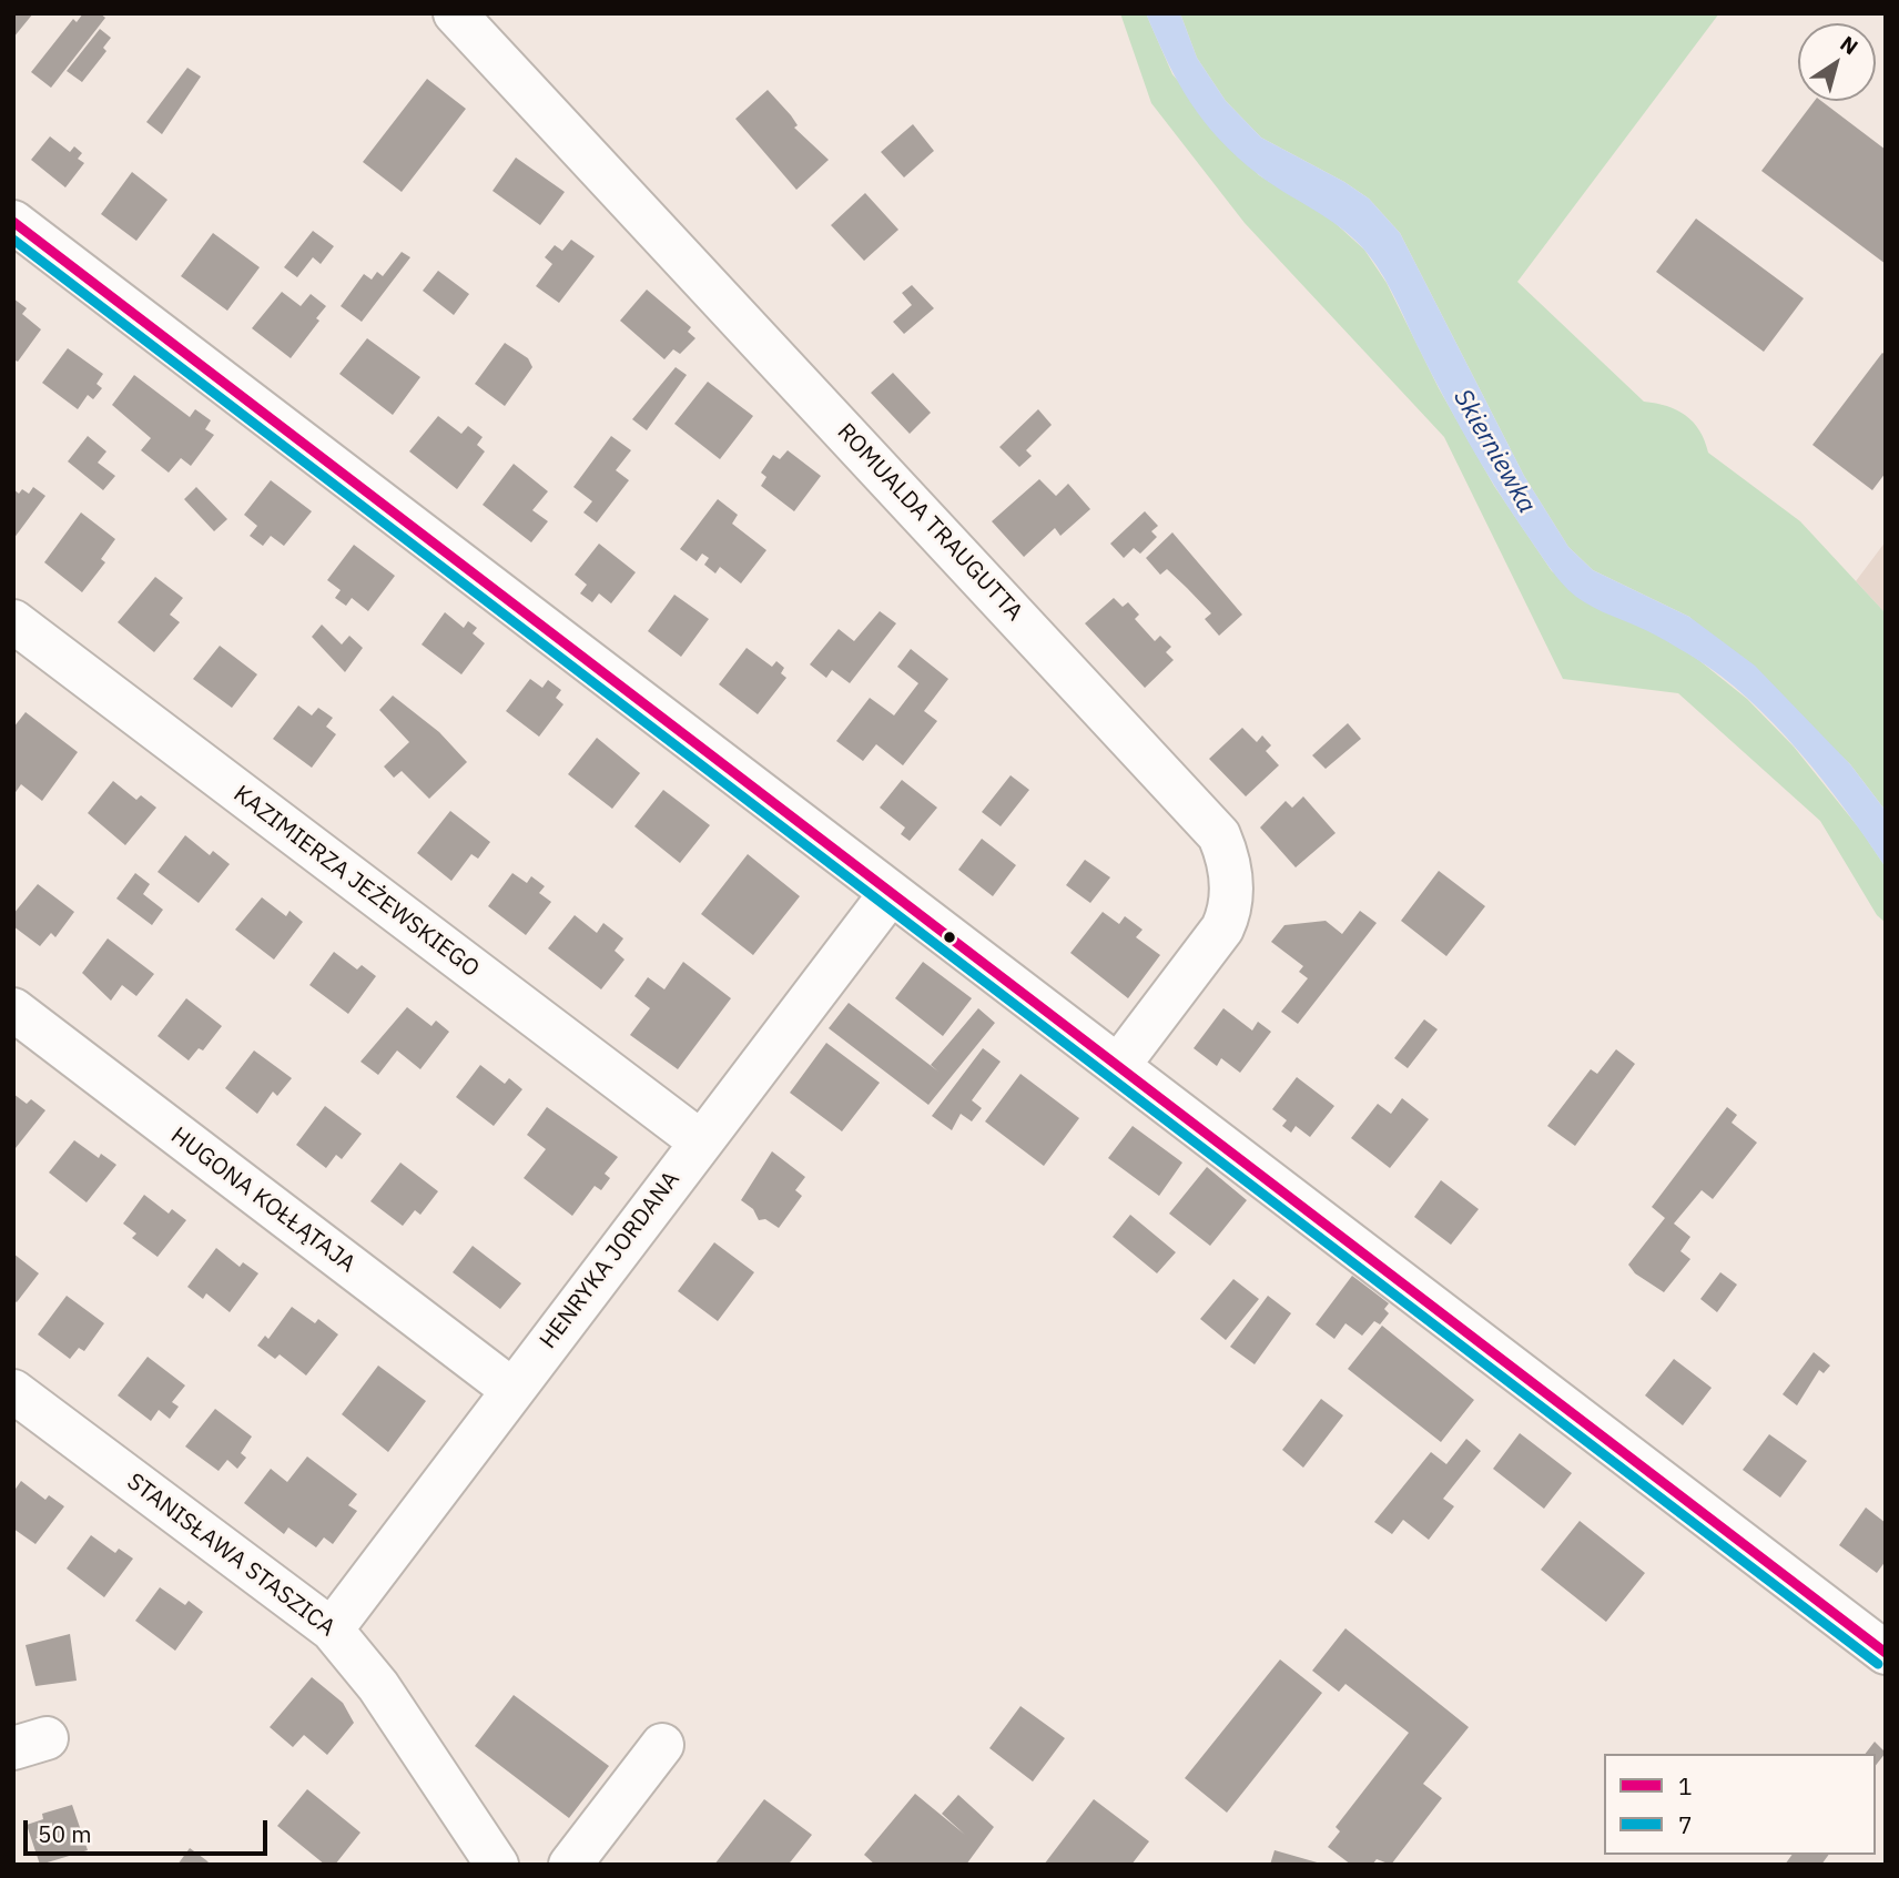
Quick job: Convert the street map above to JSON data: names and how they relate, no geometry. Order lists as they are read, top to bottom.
{
  "streets": {
    "street": [
      "ROMUALDA TRAUGUTTA",
      "KAZIMIERZA JEŻEWSKIEGO",
      "HUGONA KOŁŁĄTAJA",
      "HENRYKA JORDANA",
      "STANISŁAWA STASZICA"
    ]
  },
  "crossings": [
    ["KAZIMIERZA JEŻEWSKIEGO", "HENRYKA JORDANA"],
    ["HUGONA KOŁŁĄTAJA", "HENRYKA JORDANA"],
    ["HENRYKA JORDANA", "STANISŁAWA STASZICA"]
  ],
  "water": ["Skierniewka"],
  "lines": ["transit line 1", "transit line 7"],
  "legend": ["1", "7"],
  "scale_bar": "50 m",
  "north": "top right"
}
